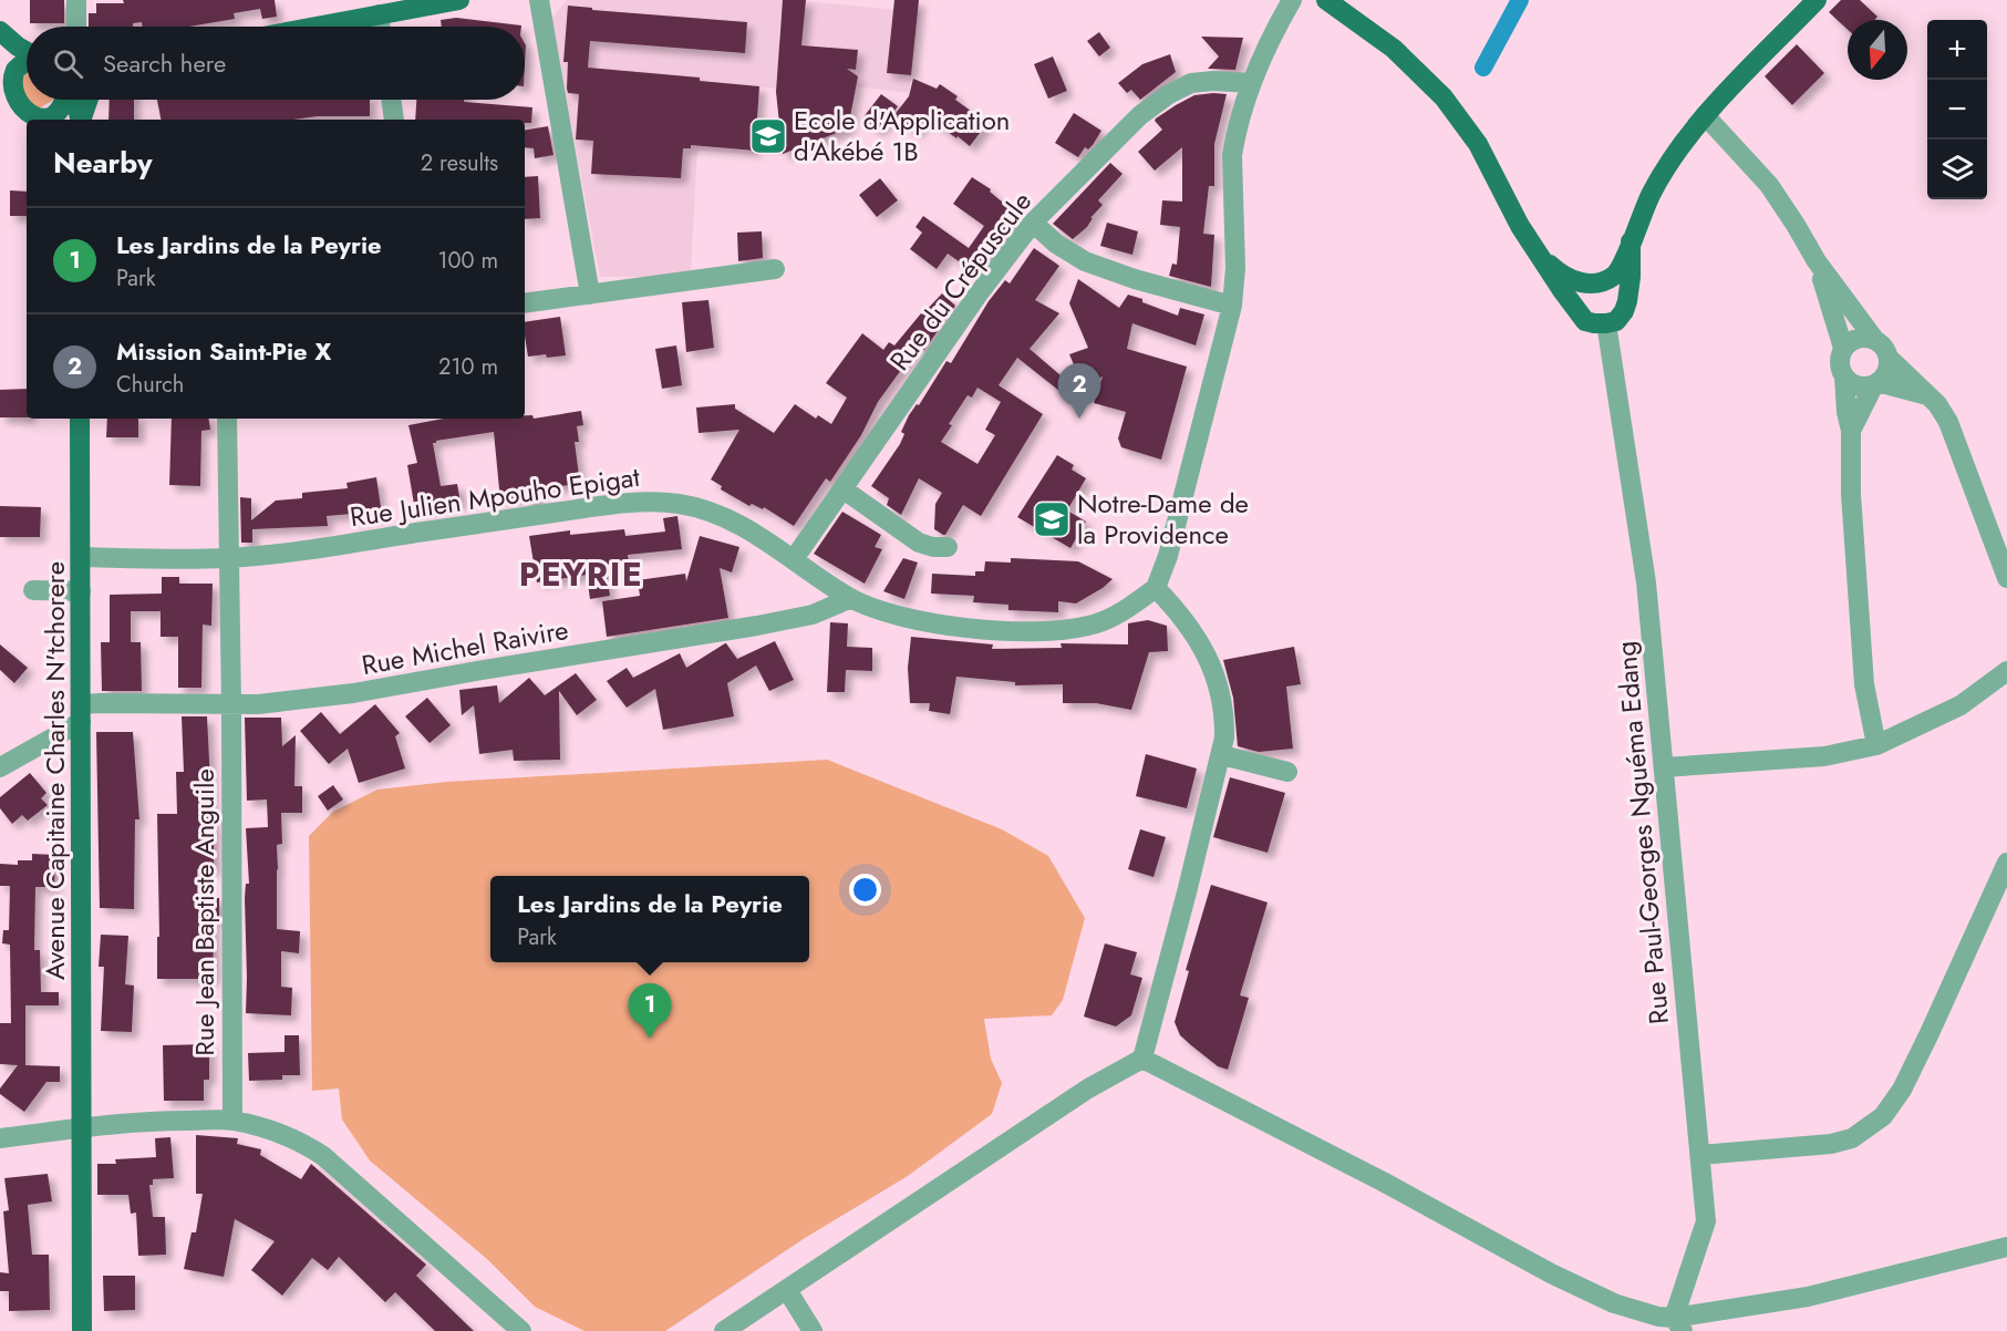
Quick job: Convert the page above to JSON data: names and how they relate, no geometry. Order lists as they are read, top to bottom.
{
  "streets": {
    "main road": ["Avenue Capitaine Charles N'tchorere"],
    "street": [
      "Rue du Crépuscule",
      "Rue Julien Mpouho Epigat",
      "Rue Michel Raivire",
      "Rue Paul-Georges Nguéma Edang",
      "Rue Jean Baptiste Anguile"
    ]
  },
  "crossings": [
    ["Rue du Crépuscule", "Rue Julien Mpouho Epigat"],
    ["Rue Julien Mpouho Epigat", "Rue Michel Raivire"],
    ["Rue Julien Mpouho Epigat", "Avenue Capitaine Charles N'tchorere"],
    ["Rue Julien Mpouho Epigat", "Rue Jean Baptiste Anguile"],
    ["Rue Michel Raivire", "Avenue Capitaine Charles N'tchorere"],
    ["Rue Michel Raivire", "Rue Jean Baptiste Anguile"]
  ],
  "districts": ["PEYRIE"],
  "places": {
    "school or university": ["Ecole d'Application d'Akébé 1B", "Notre-Dame de la Providence"]
  },
  "north": "bottom",
  "page": {
    "map_buttons": ["+", "−"],
    "search": "Search here",
    "heading": ["Nearby", "2 results"],
    "list": [
      {
        "mark": "1",
        "name": "Les Jardins de la Peyrie",
        "note": "Park",
        "value": "100 m"
      },
      {
        "mark": "2",
        "name": "Mission Saint-Pie X",
        "note": "Church",
        "value": "210 m"
      }
    ],
    "pins": ["2", "1"],
    "popup": ["Les Jardins de la Peyrie", "Park"]
  }
}
